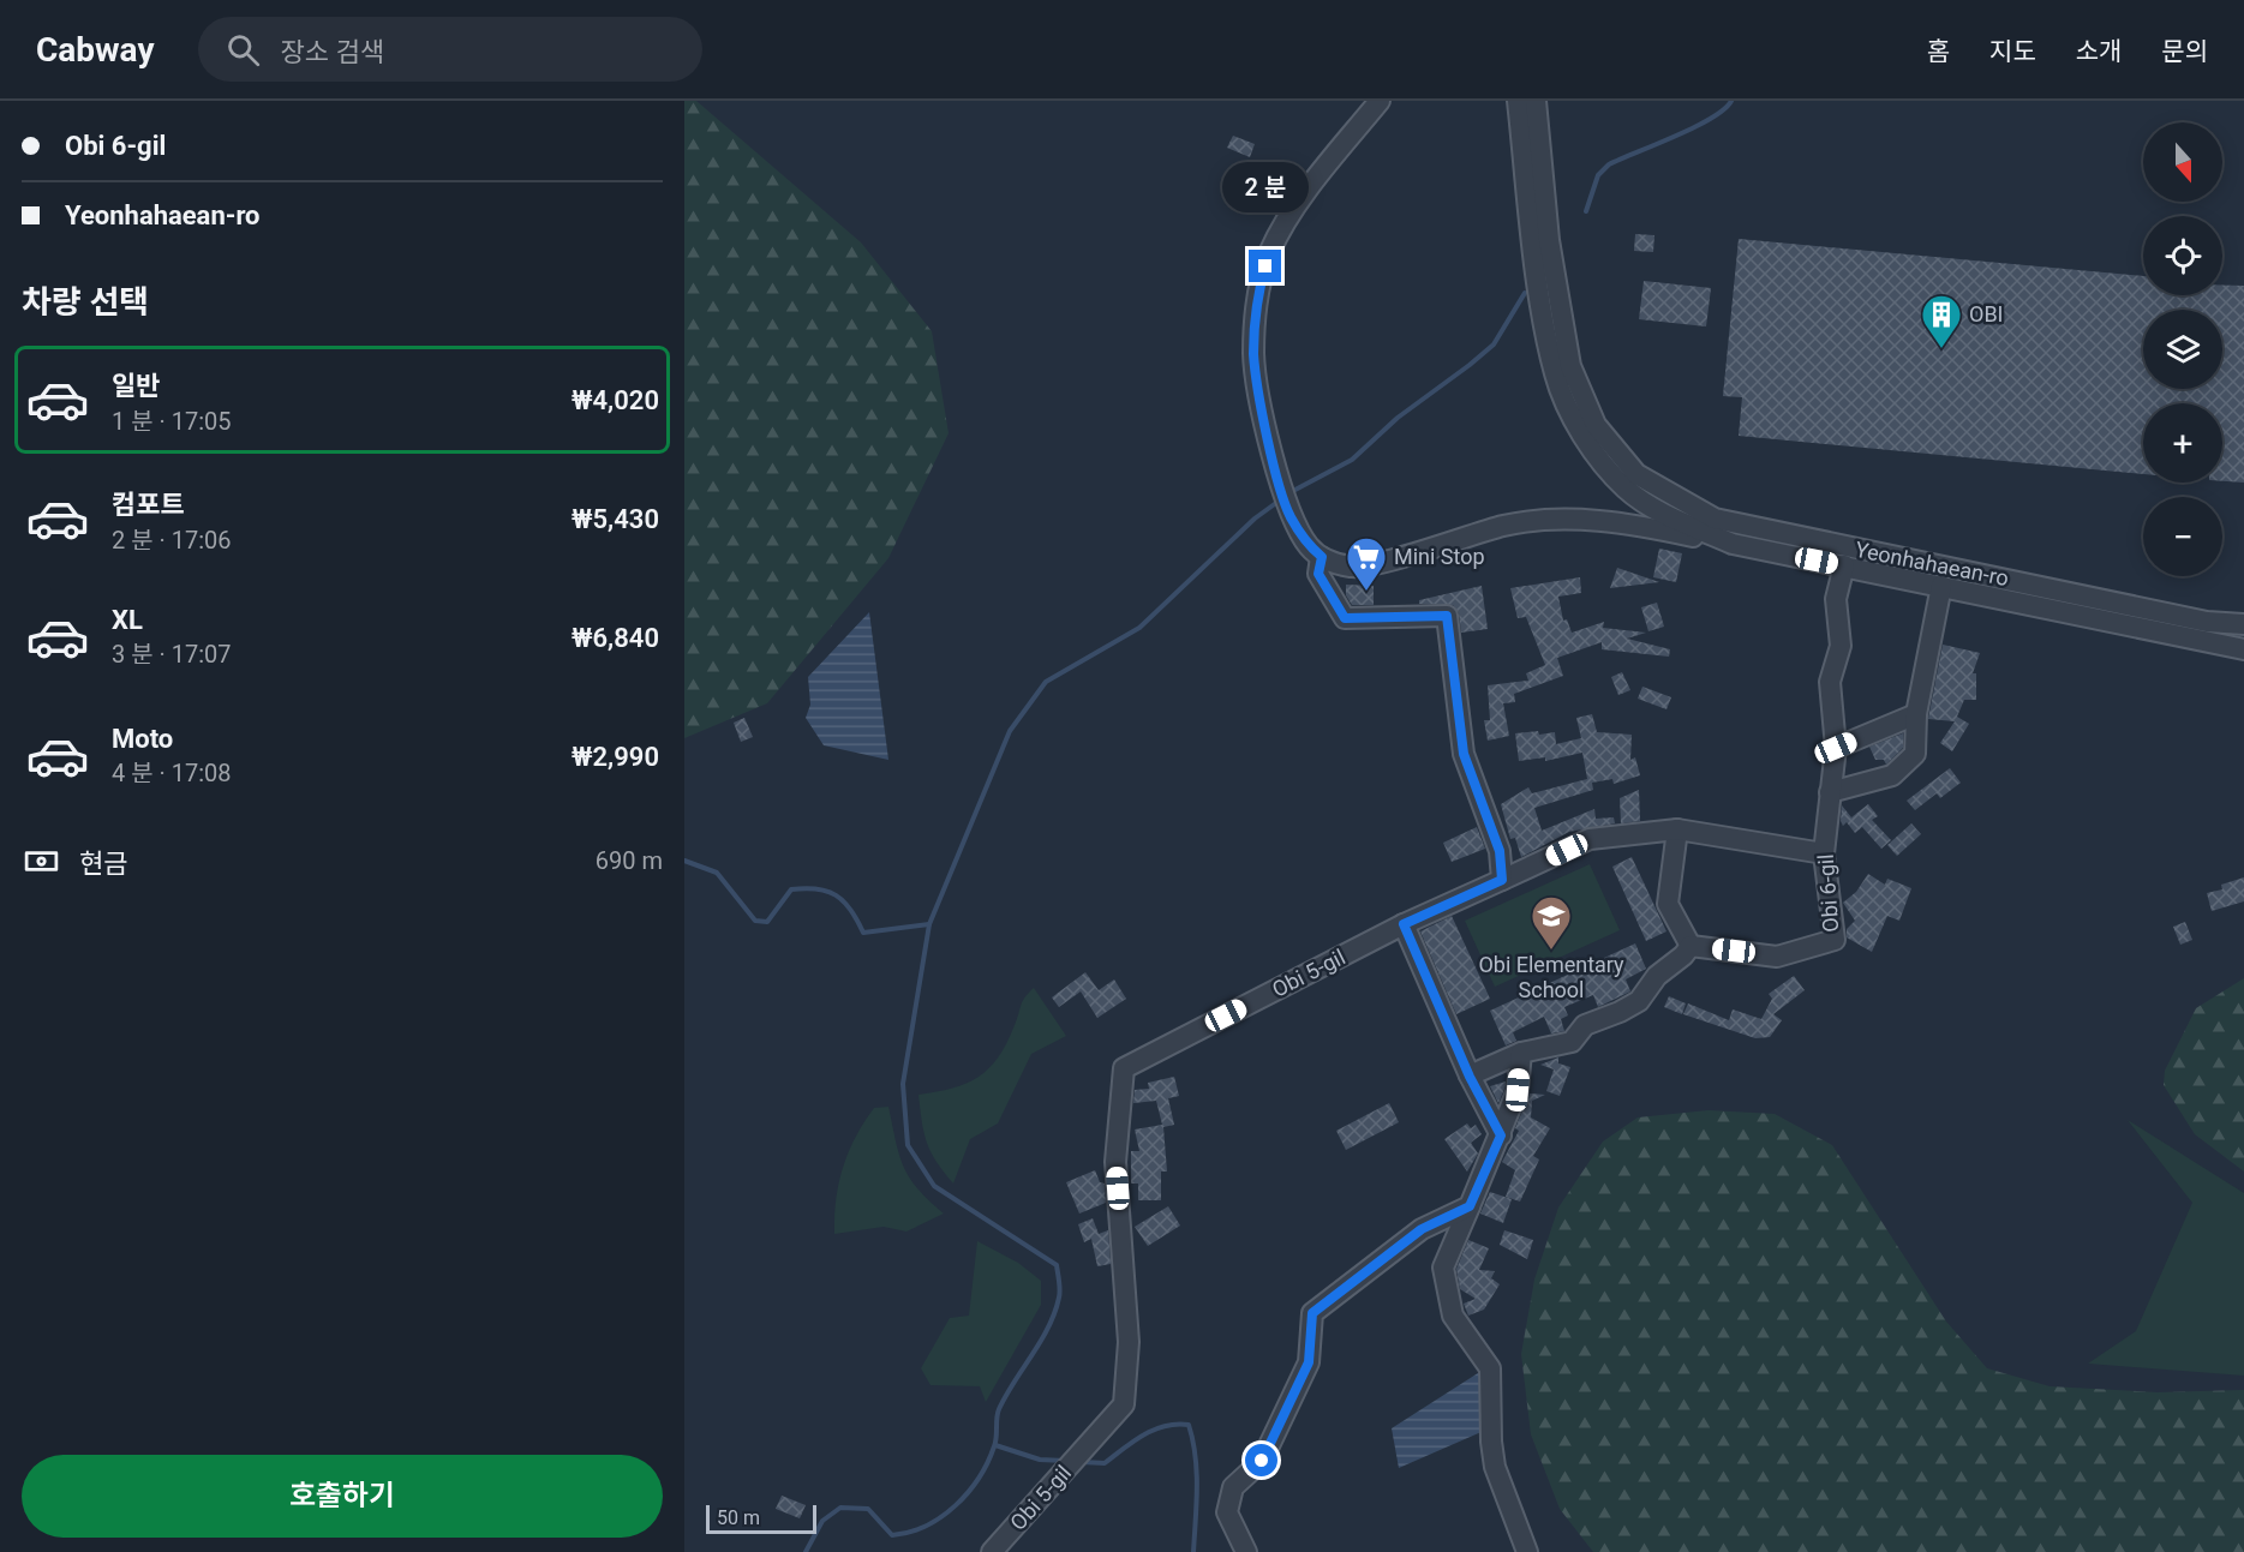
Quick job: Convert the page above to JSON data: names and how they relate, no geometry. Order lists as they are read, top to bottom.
{
  "streets": {
    "street": ["Yeonhahaean-ro", "Obi 6-gil", "Obi 5-gil"]
  },
  "crossings": [
    ["Yeonhahaean-ro", "Obi 6-gil"],
    ["Obi 6-gil", "Obi 5-gil"]
  ],
  "places": {
    "building": ["OBI"],
    "supermarket": ["Mini Stop"],
    "school or university": ["Obi Elementary School"]
  },
  "scale_bar": "50 m",
  "north": "bottom",
  "page": {
    "header": "Cabway",
    "search": "장소 검색",
    "nav": [
      "홈",
      "지도",
      "소개",
      "문의"
    ],
    "banner": ["Obi 6-gil", "Yeonhahaean-ro"],
    "map_buttons": ["+", "−"],
    "bubble": "2 분",
    "heading": "차량 선택",
    "list": [
      {
        "name": "일반",
        "note": "1 분 · 17:05",
        "value": "₩4,020"
      },
      {
        "name": "컴포트",
        "note": "2 분 · 17:06",
        "value": "₩5,430"
      },
      {
        "name": "XL",
        "note": "3 분 · 17:07",
        "value": "₩6,840"
      },
      {
        "name": "Moto",
        "note": "4 분 · 17:08",
        "value": "₩2,990"
      }
    ],
    "pay": ["현금", "690 m"],
    "buttons": "호출하기",
    "scale": "50 m"
  }
}
